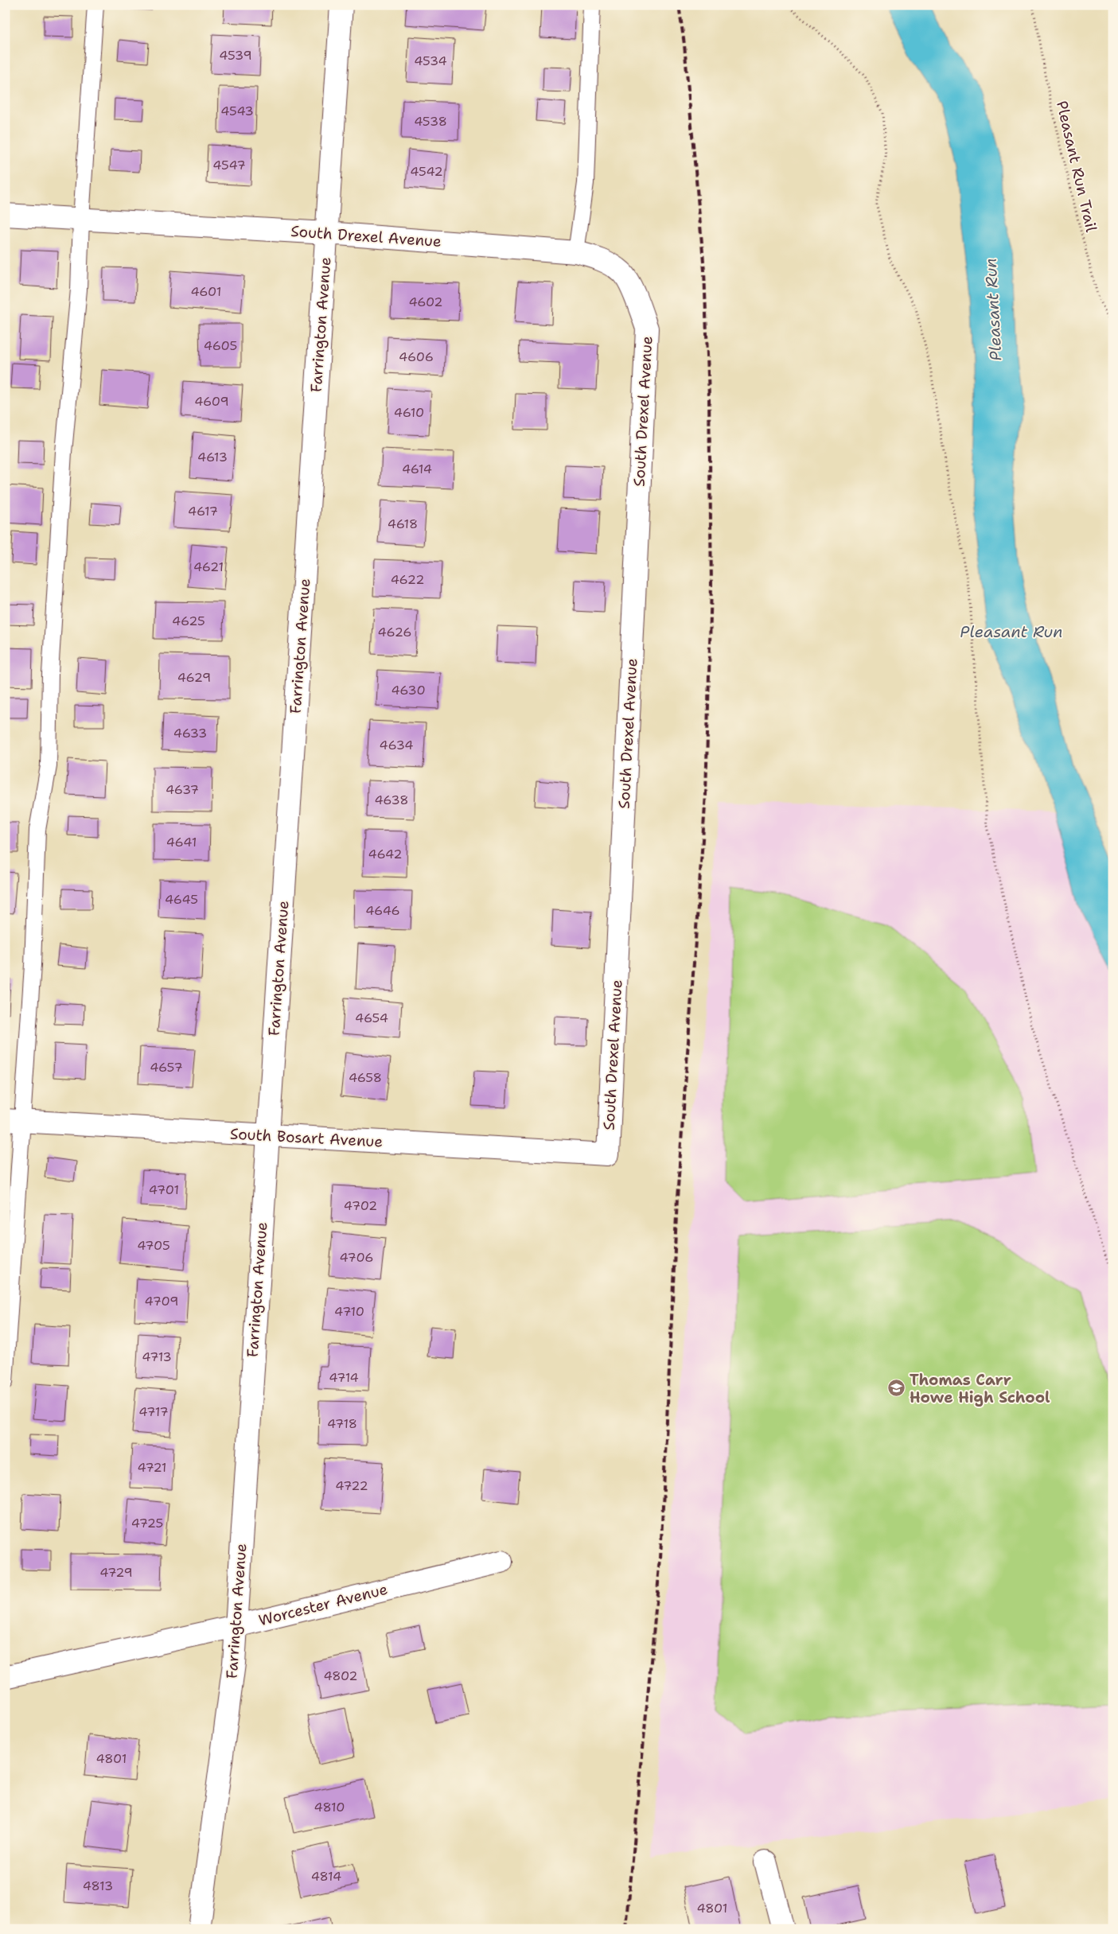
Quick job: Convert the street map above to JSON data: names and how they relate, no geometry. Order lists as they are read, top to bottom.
{
  "streets": {
    "street": [
      "South Drexel Avenue",
      "Farrington Avenue",
      "South Bosart Avenue",
      "Worcester Avenue"
    ],
    "path": ["Pleasant Run Trail"]
  },
  "crossings": [
    ["South Drexel Avenue", "Farrington Avenue"],
    ["South Drexel Avenue", "South Bosart Avenue"],
    ["Farrington Avenue", "South Bosart Avenue"],
    ["Farrington Avenue", "Worcester Avenue"]
  ],
  "water": ["Pleasant Run"],
  "places": {
    "school or university": ["Thomas Carr Howe High School"]
  },
  "house_numbers": [
    "4539",
    "4534",
    "4543",
    "4538",
    "4547",
    "4542",
    "4601",
    "4602",
    "4605",
    "4606",
    "4609",
    "4610",
    "4613",
    "4614",
    "4617",
    "4618",
    "4621",
    "4622",
    "4625",
    "4626",
    "4629",
    "4630",
    "4633",
    "4634",
    "4637",
    "4638",
    "4641",
    "4642",
    "4645",
    "4646",
    "4654",
    "4657",
    "4658",
    "4701",
    "4702",
    "4705",
    "4706",
    "4709",
    "4710",
    "4713",
    "4714",
    "4717",
    "4718",
    "4721",
    "4722",
    "4725",
    "4729",
    "4802",
    "4801",
    "4810",
    "4814",
    "4813",
    "4801"
  ]
}
